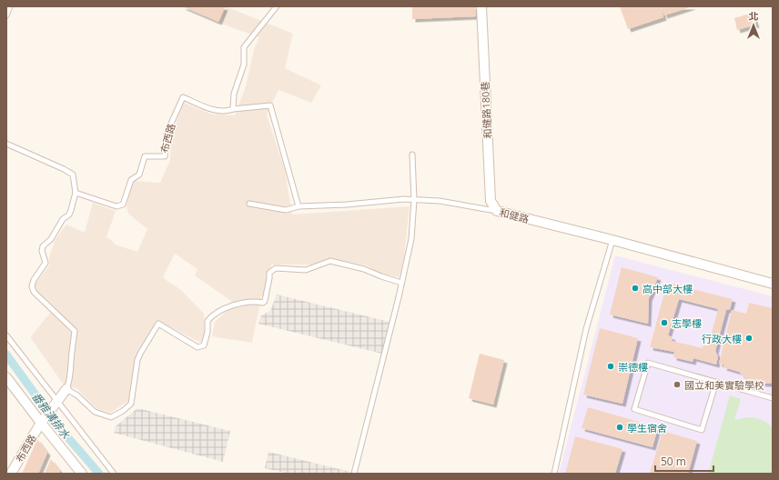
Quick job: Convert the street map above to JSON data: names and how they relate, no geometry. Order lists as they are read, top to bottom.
{
  "streets": {
    "street": ["和健路180巷", "布西路", "和健路"]
  },
  "crossings": [
    ["和健路180巷", "和健路"],
    ["布西路", "和健路"]
  ],
  "water": ["番雅溝排水"],
  "places": [
    "高中部大樓",
    "志學樓",
    "行政大樓",
    "崇德樓",
    "國立和美實驗學校",
    "學生宿舍"
  ],
  "scale_bar": "50 m",
  "north": "top"
}
